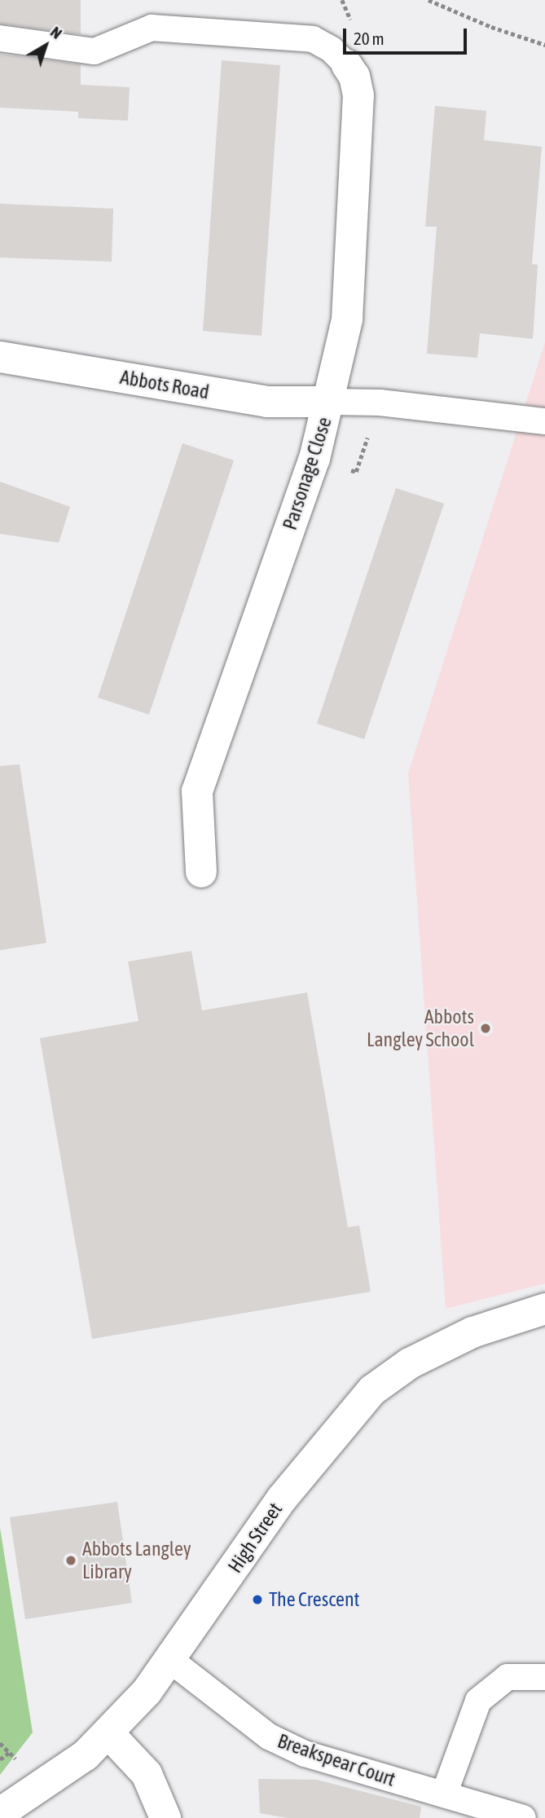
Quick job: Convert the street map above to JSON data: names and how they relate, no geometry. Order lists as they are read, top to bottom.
{
  "streets": {
    "street": ["Abbots Road", "Parsonage Close", "High Street"],
    "lane": ["Breakspear Court"]
  },
  "crossings": [
    ["Abbots Road", "Parsonage Close"],
    ["High Street", "Breakspear Court"]
  ],
  "places": ["Abbots Langley School", "Abbots Langley Library", "The Crescent"],
  "scale_bar": "20 m",
  "north": "top right"
}
